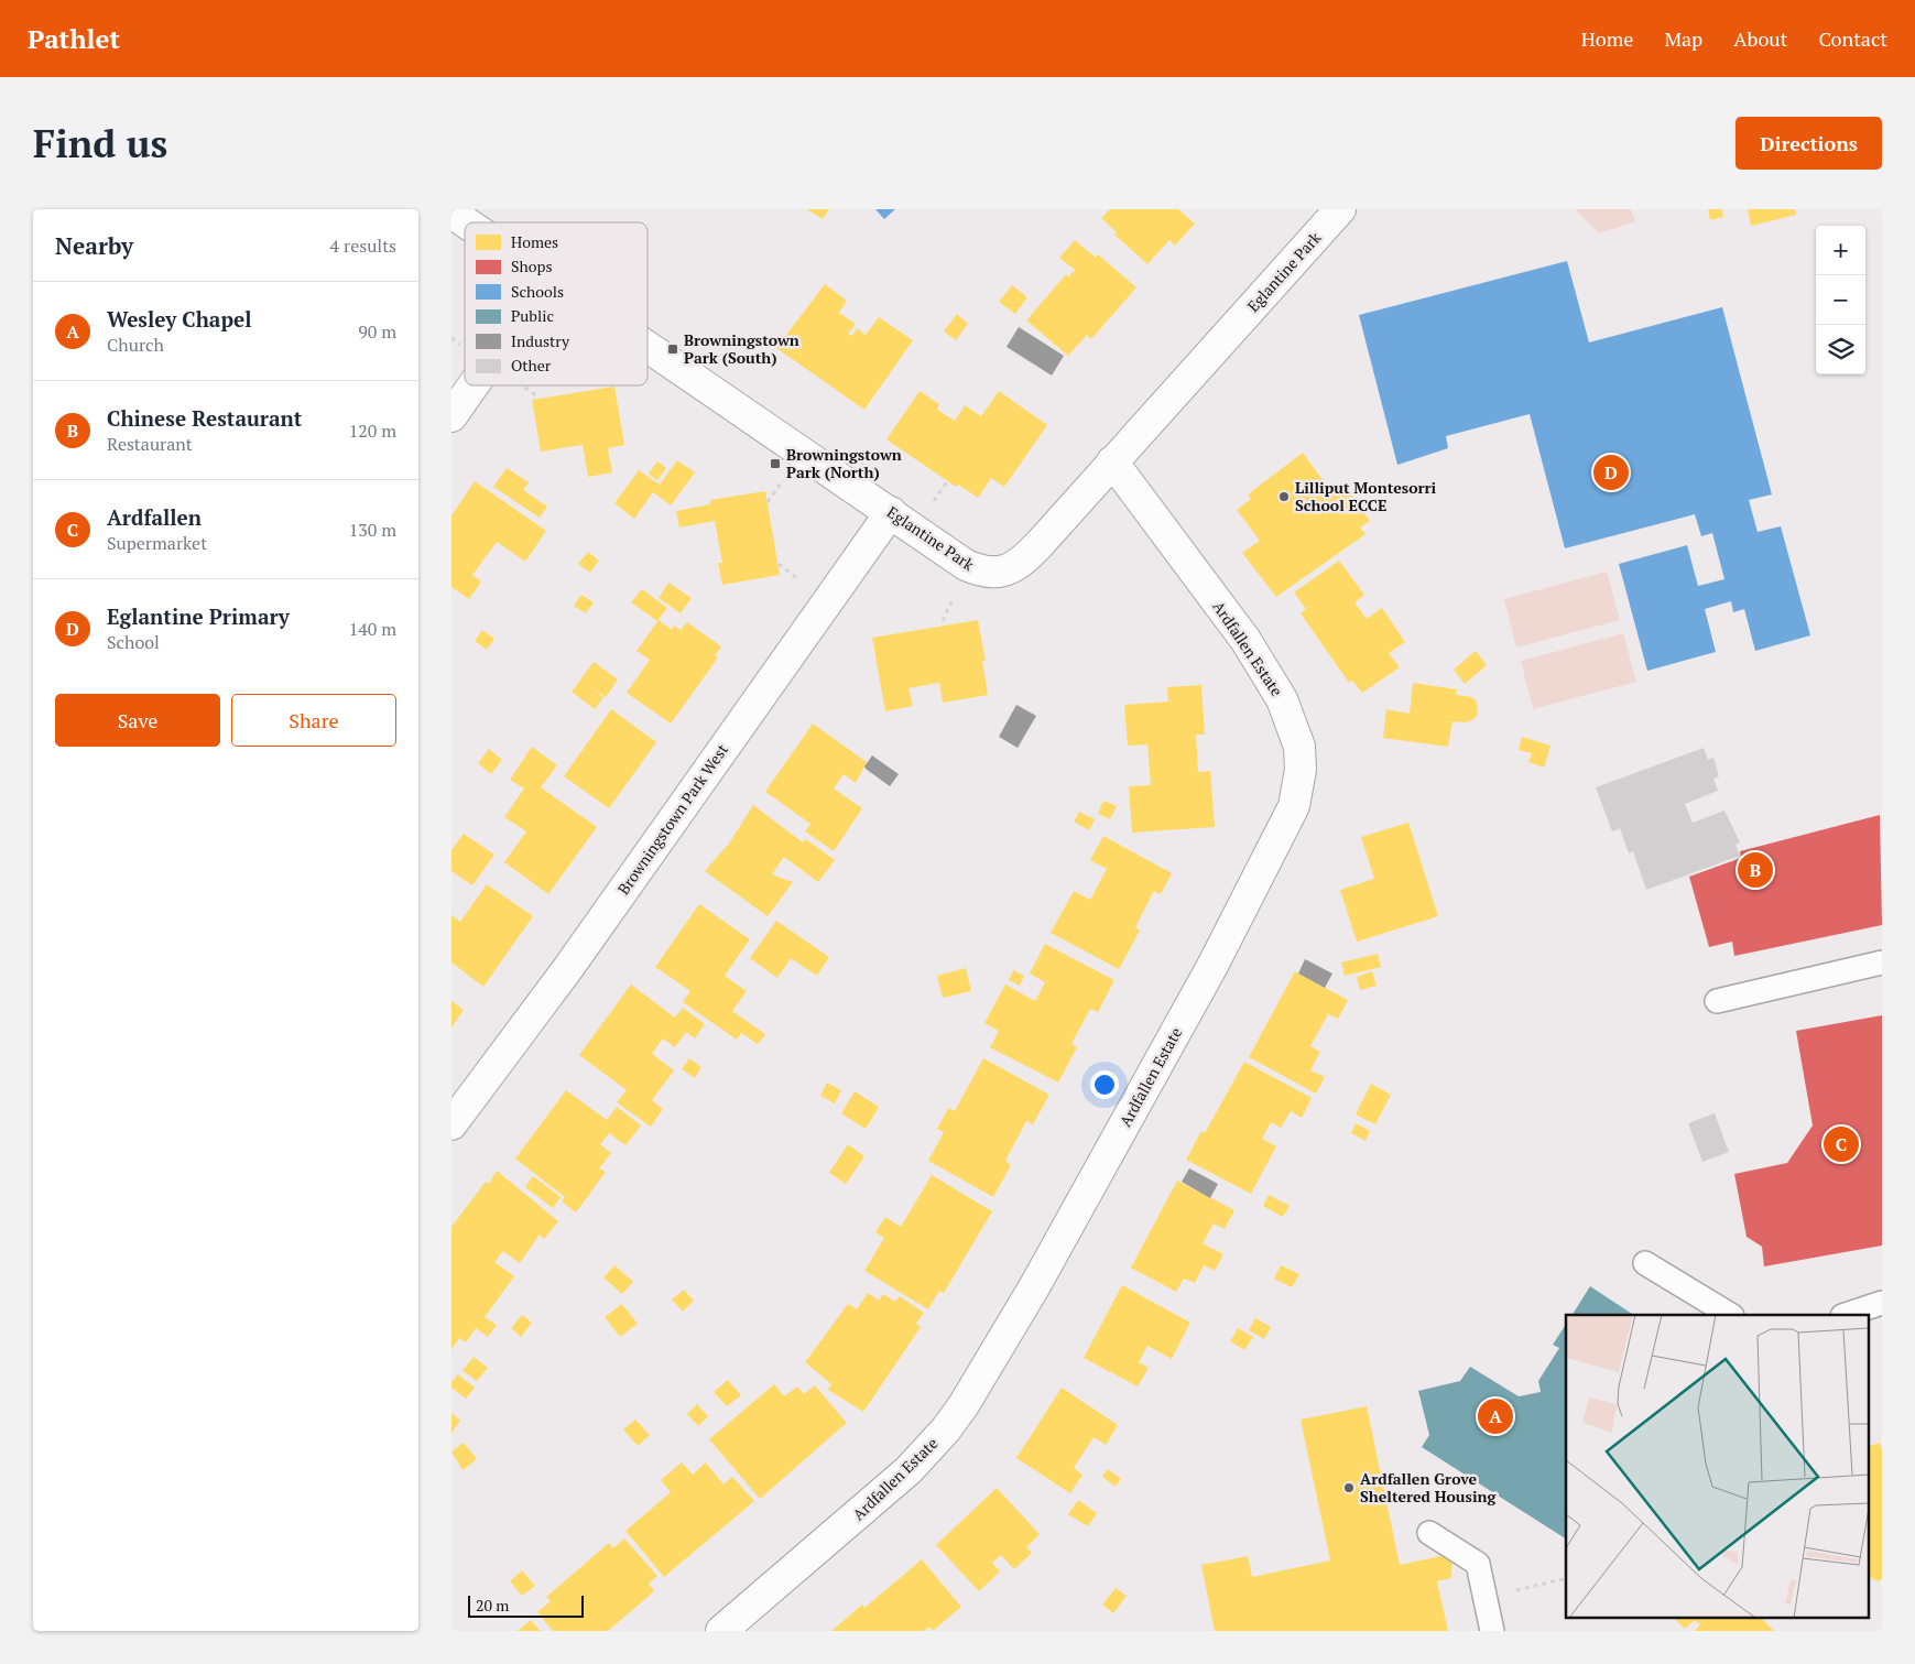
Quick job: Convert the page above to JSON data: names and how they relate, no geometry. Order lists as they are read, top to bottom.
{
  "streets": {
    "street": ["Eglantine Park", "Ardfallen Estate", "Browningstown Park West"]
  },
  "crossings": [
    ["Eglantine Park", "Ardfallen Estate"],
    ["Eglantine Park", "Browningstown Park West"]
  ],
  "places": {
    "transit": ["Browningstown Park (South)", "Browningstown Park (North)"],
    "other": ["Lilliput Montesorri School ECCE", "Ardfallen Grove Sheltered Housing"]
  },
  "legend": [
    "Homes",
    "Shops",
    "Schools",
    "Public",
    "Industry",
    "Other"
  ],
  "scale_bar": "20 m",
  "page": {
    "header": "Pathlet",
    "nav": [
      "Home",
      "Map",
      "About",
      "Contact"
    ],
    "buttons": [
      "Directions",
      ["Save", "Share"]
    ],
    "title": "Find us",
    "heading": ["Nearby", "4 results"],
    "map_buttons": ["+", "−"],
    "list": [
      {
        "mark": "A",
        "name": "Wesley Chapel",
        "note": "Church",
        "value": "90 m"
      },
      {
        "mark": "B",
        "name": "Chinese Restaurant",
        "note": "Restaurant",
        "value": "120 m"
      },
      {
        "mark": "C",
        "name": "Ardfallen",
        "note": "Supermarket",
        "value": "130 m"
      },
      {
        "mark": "D",
        "name": "Eglantine Primary",
        "note": "School",
        "value": "140 m"
      }
    ],
    "pins": [
      "D",
      "B",
      "C",
      "A"
    ],
    "scale": "20 m"
  }
}
